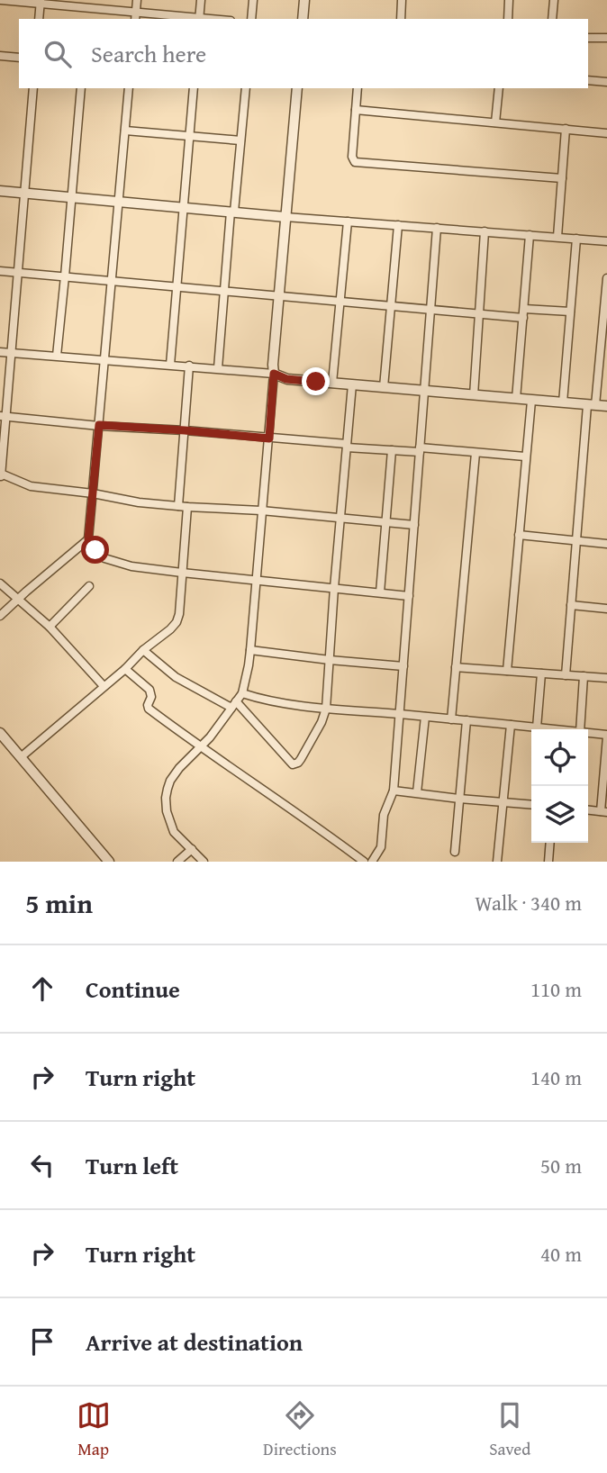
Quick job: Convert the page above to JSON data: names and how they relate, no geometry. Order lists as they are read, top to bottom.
{
  "page": {
    "search": "Search here",
    "heading": ["5 min", "Walk · 340 m"],
    "list": [
      ["Continue", "110 m"],
      ["Turn right", "140 m"],
      ["Turn left", "50 m"],
      ["Turn right", "40 m"],
      "Arrive at destination"
    ],
    "nav": ["Map", "Directions", "Saved"]
  }
}
